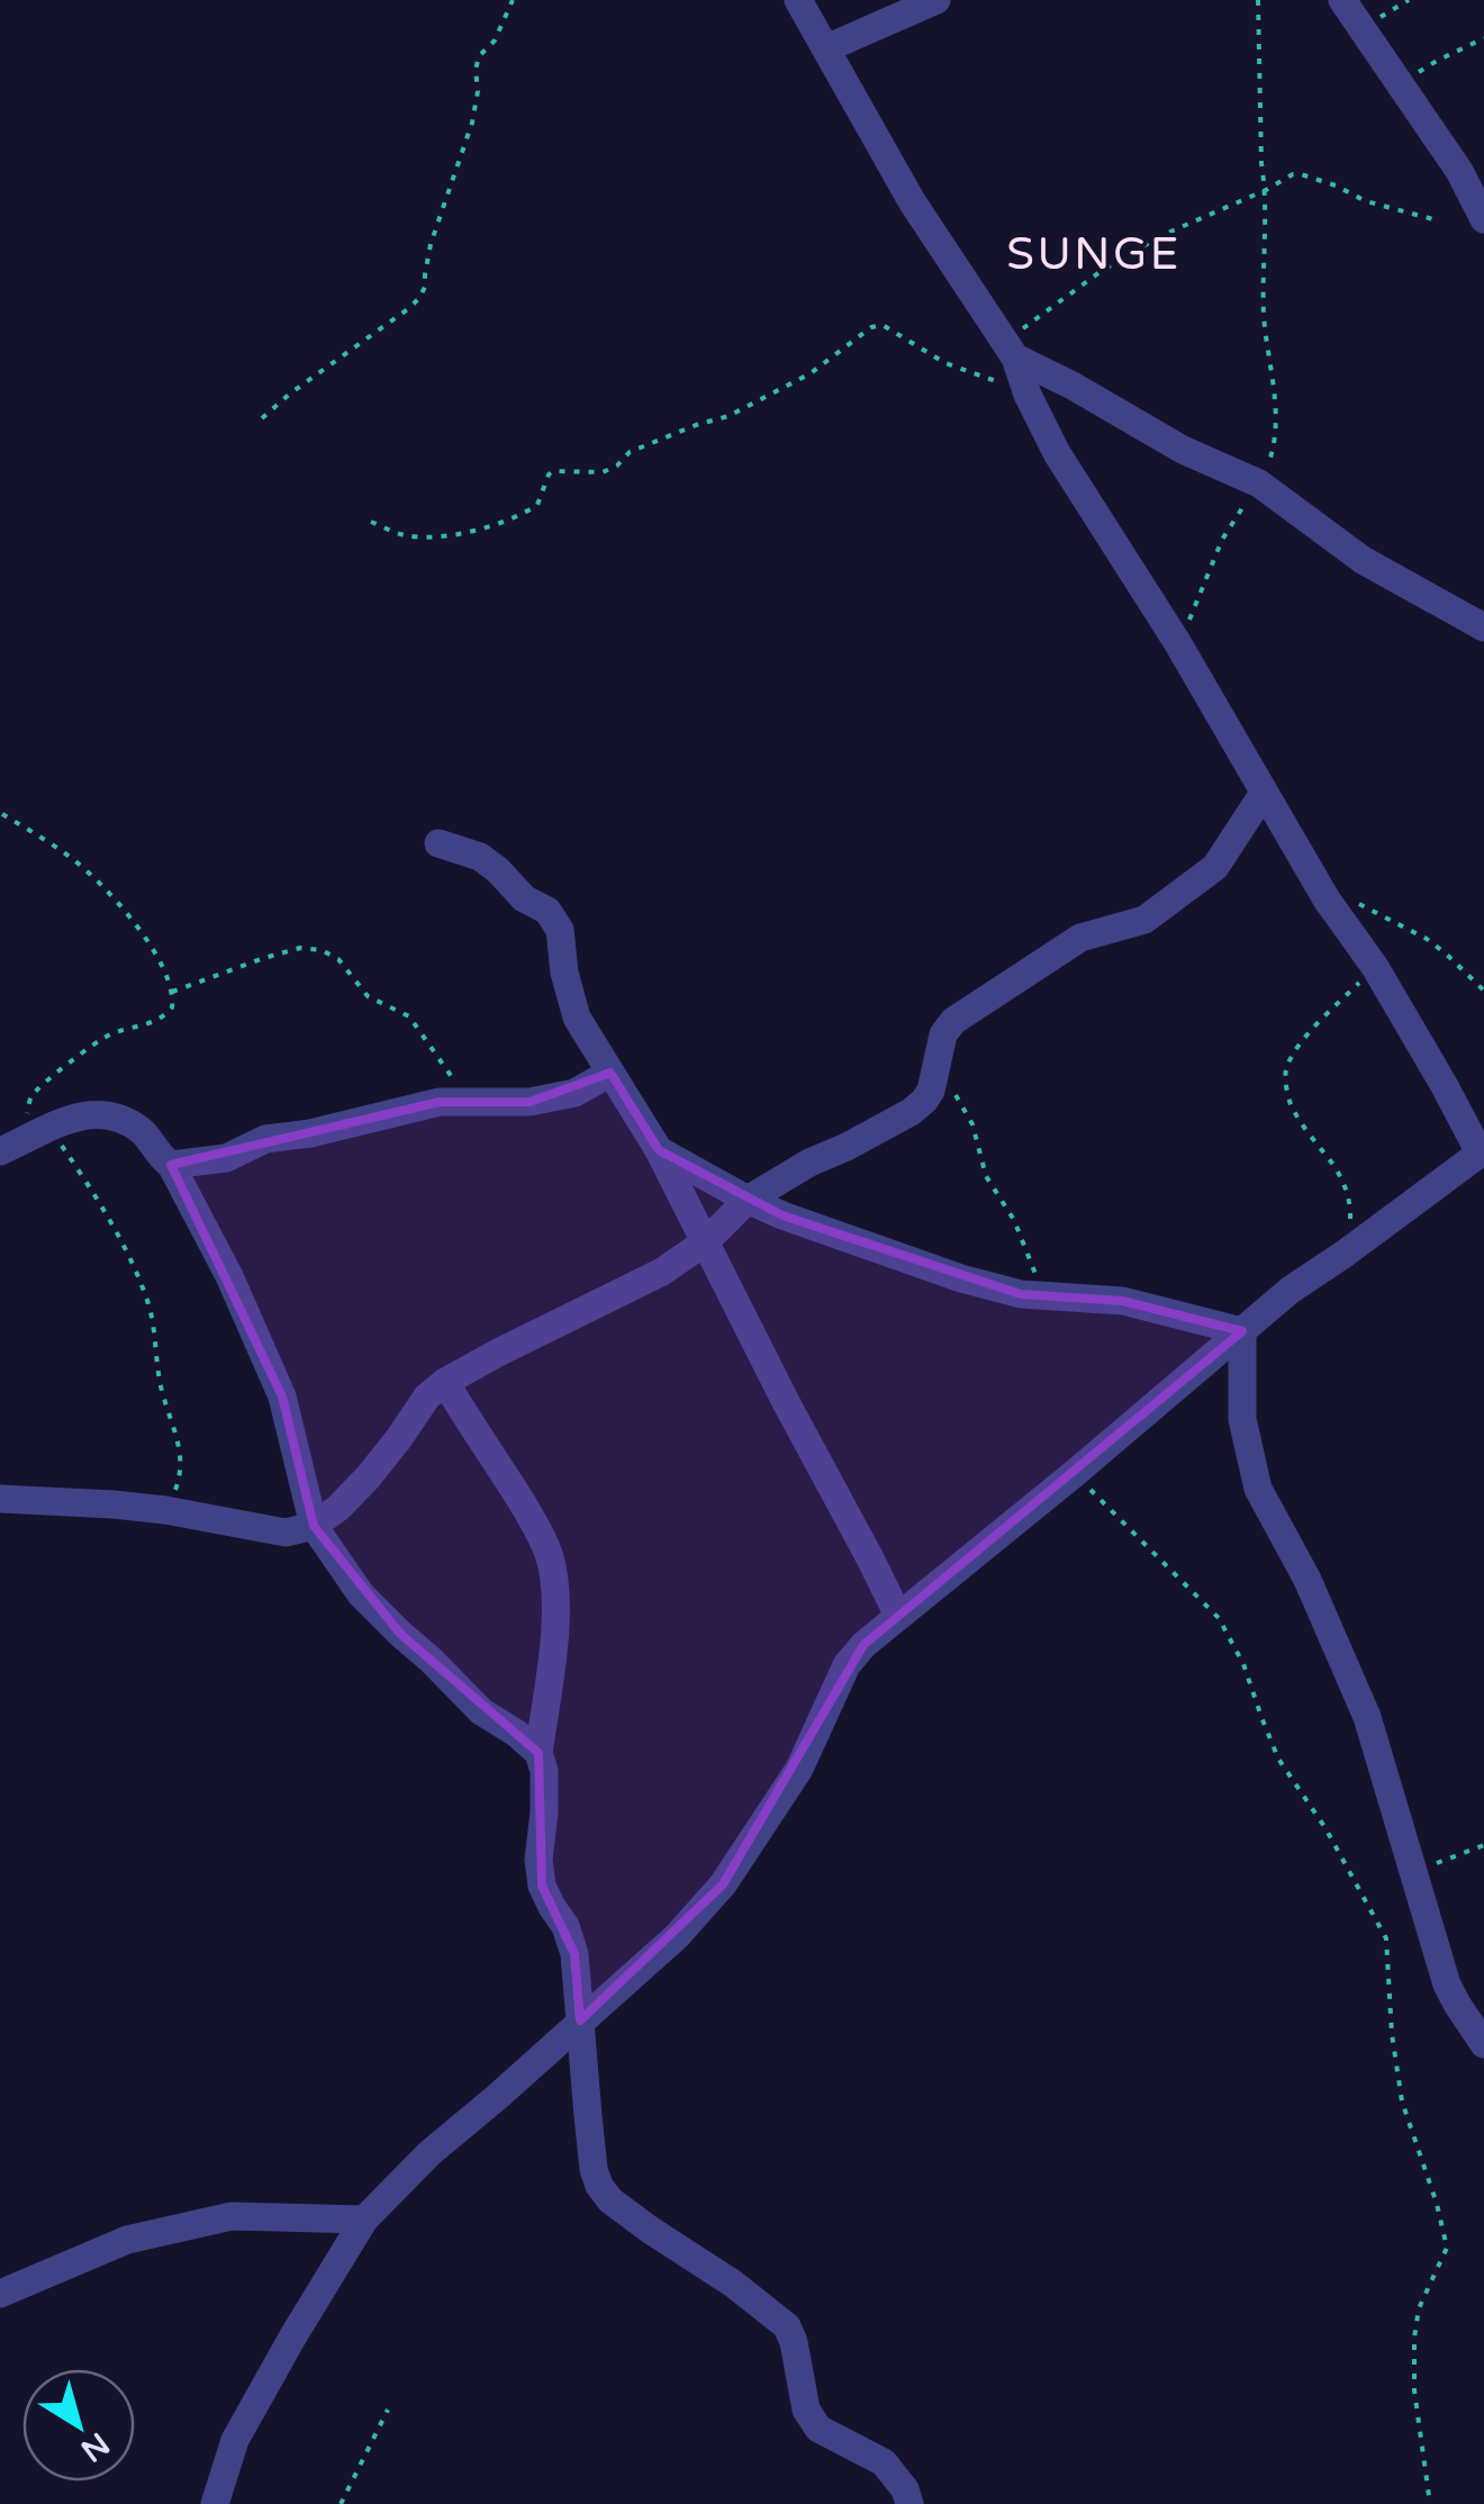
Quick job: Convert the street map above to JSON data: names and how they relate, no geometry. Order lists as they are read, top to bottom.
{
  "districts": ["SUNGE"],
  "north": "bottom right"
}
